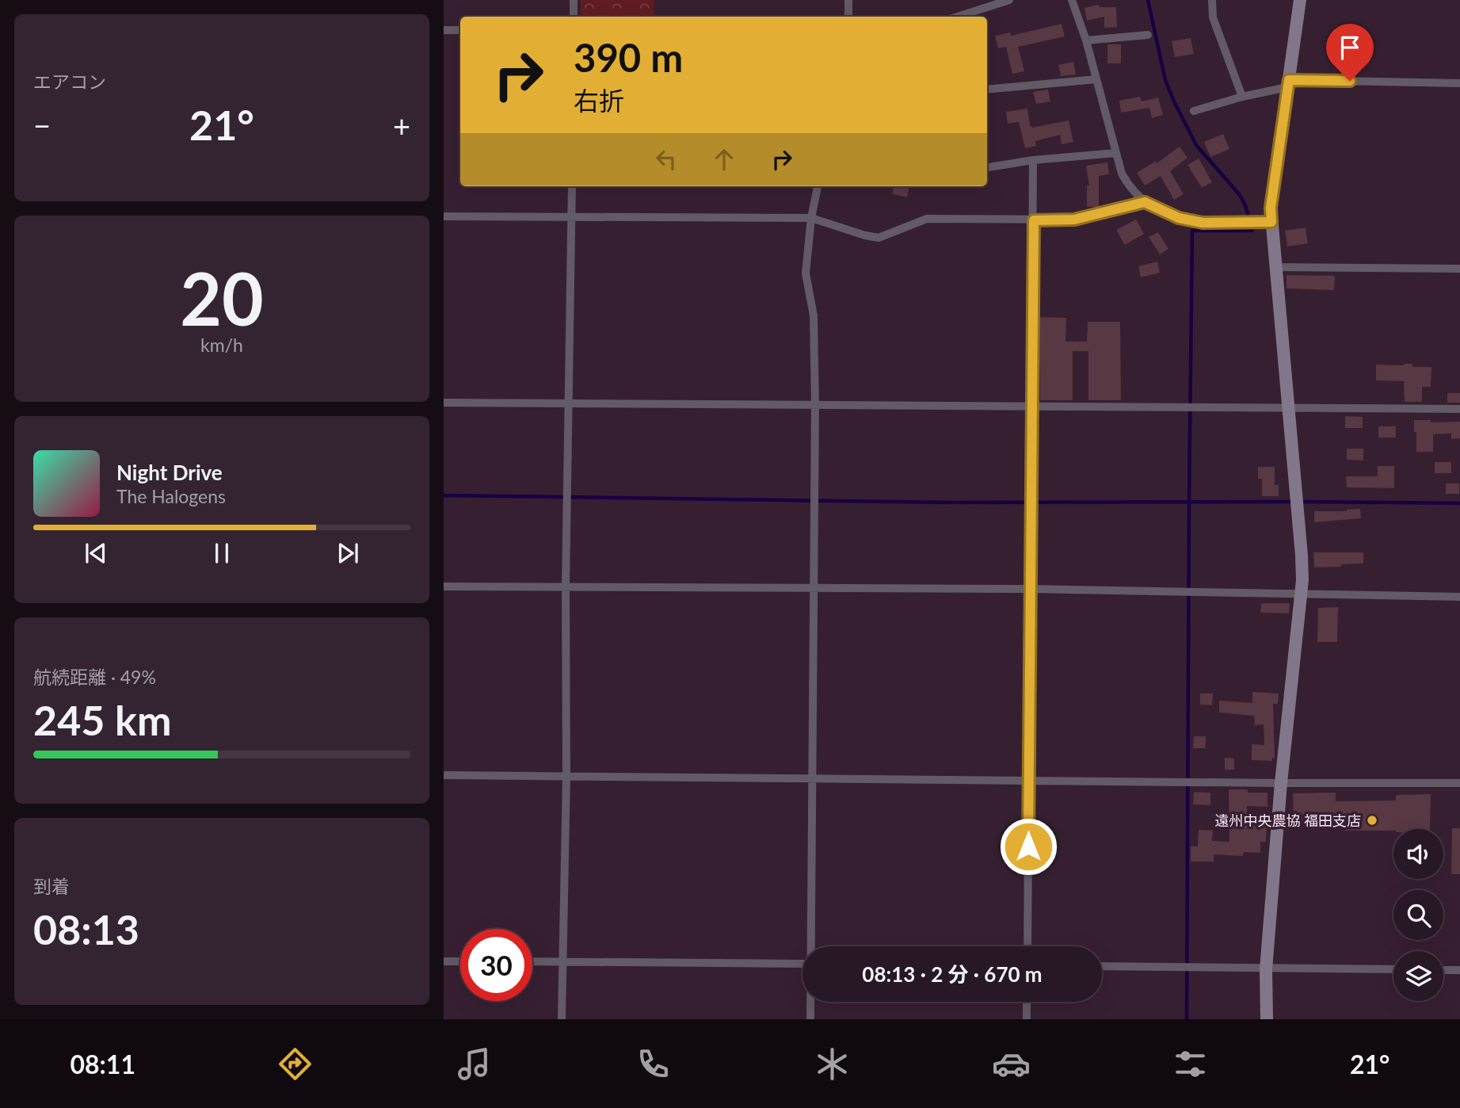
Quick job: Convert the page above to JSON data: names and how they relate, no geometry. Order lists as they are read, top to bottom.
{
  "places": ["遠州中央農協 福田支店"],
  "page": {
    "tile": [
      "エアコン",
      ["20", "km/h"],
      ["航続距離 · 49%", "245 km"],
      ["到着", "08:13"]
    ],
    "turn": ["390 m", "右折"],
    "heat": ["−", "21°", "+"],
    "song": ["Night Drive", "The Halogens"],
    "limit": "30",
    "trip": "08:13 · 2 分 · 670 m",
    "tabs": ["08:11", "21°"]
  }
}
